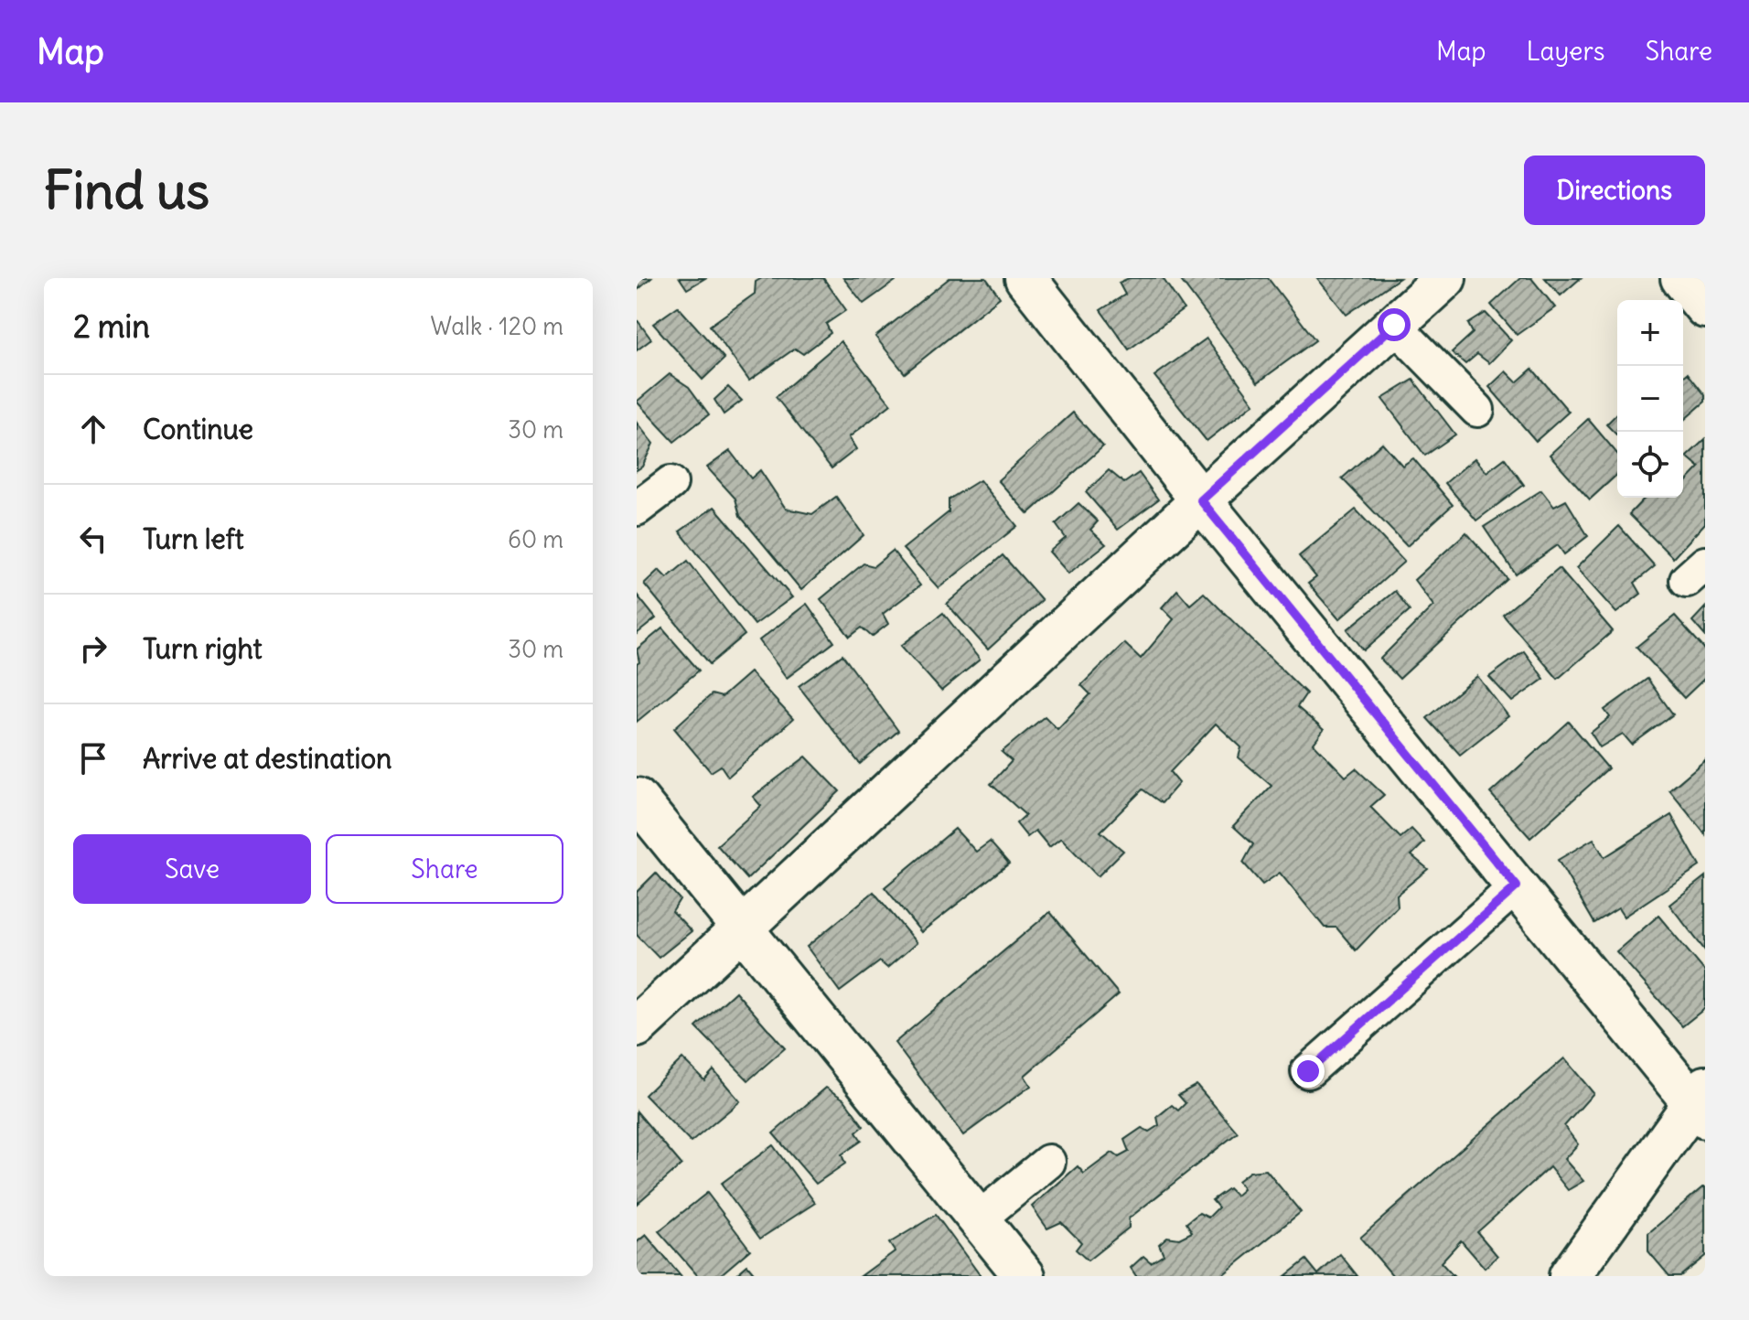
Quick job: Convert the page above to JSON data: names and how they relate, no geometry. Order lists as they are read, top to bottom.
{
  "page": {
    "header": "Map",
    "nav": ["Map", "Layers", "Share"],
    "buttons": [
      "Directions",
      ["Save", "Share"]
    ],
    "title": "Find us",
    "heading": ["2 min", "Walk · 120 m"],
    "map_buttons": ["+", "−"],
    "list": [
      ["Continue", "30 m"],
      ["Turn left", "60 m"],
      ["Turn right", "30 m"],
      "Arrive at destination"
    ]
  }
}
